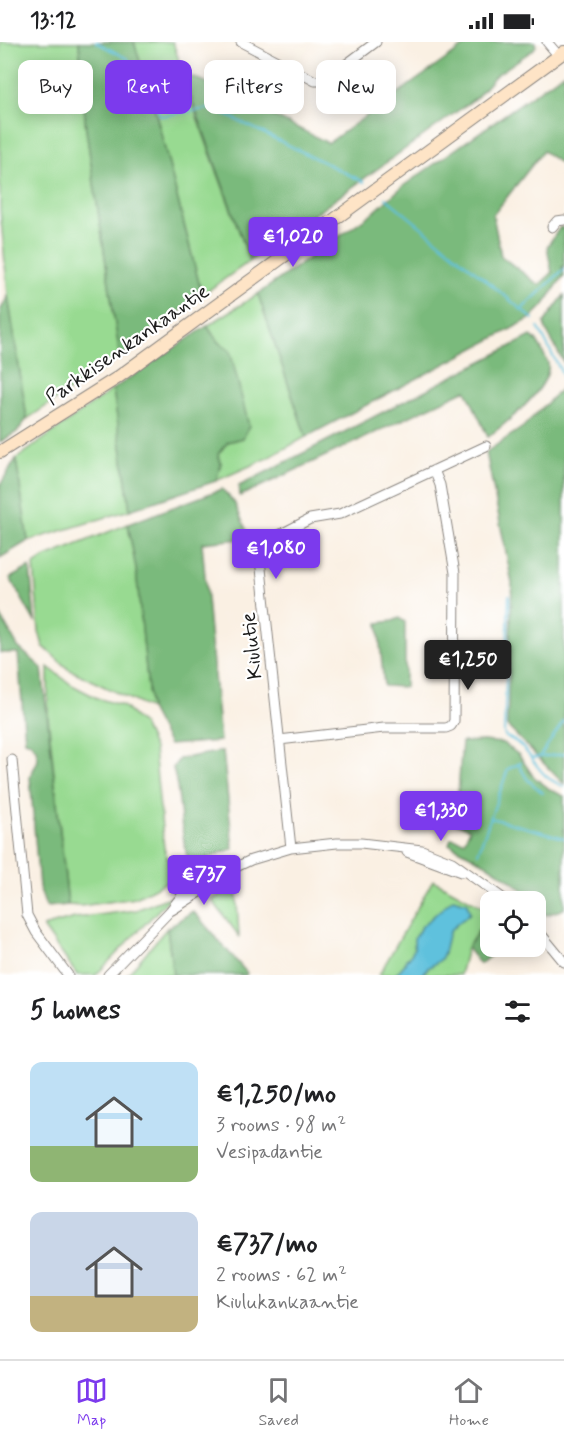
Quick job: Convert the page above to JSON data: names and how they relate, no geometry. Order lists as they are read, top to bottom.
{
  "streets": {
    "street": ["Parkkisenkankaantie", "Kiulutie"]
  },
  "page": {
    "status": "13:12",
    "chip": [
      "Buy",
      "Rent",
      "Filters",
      "New"
    ],
    "price": [
      "€1,020",
      "€1,080",
      "€1,250",
      "€1,330",
      "€737"
    ],
    "heading": "5 homes",
    "list": [
      {
        "name": "€1,250/mo",
        "note": "3 rooms · 98 m² · Vesipadantie"
      },
      {
        "name": "€737/mo",
        "note": "2 rooms · 62 m² · Kiulukankaantie"
      }
    ],
    "tabs": ["Map", "Saved", "Home"]
  }
}
